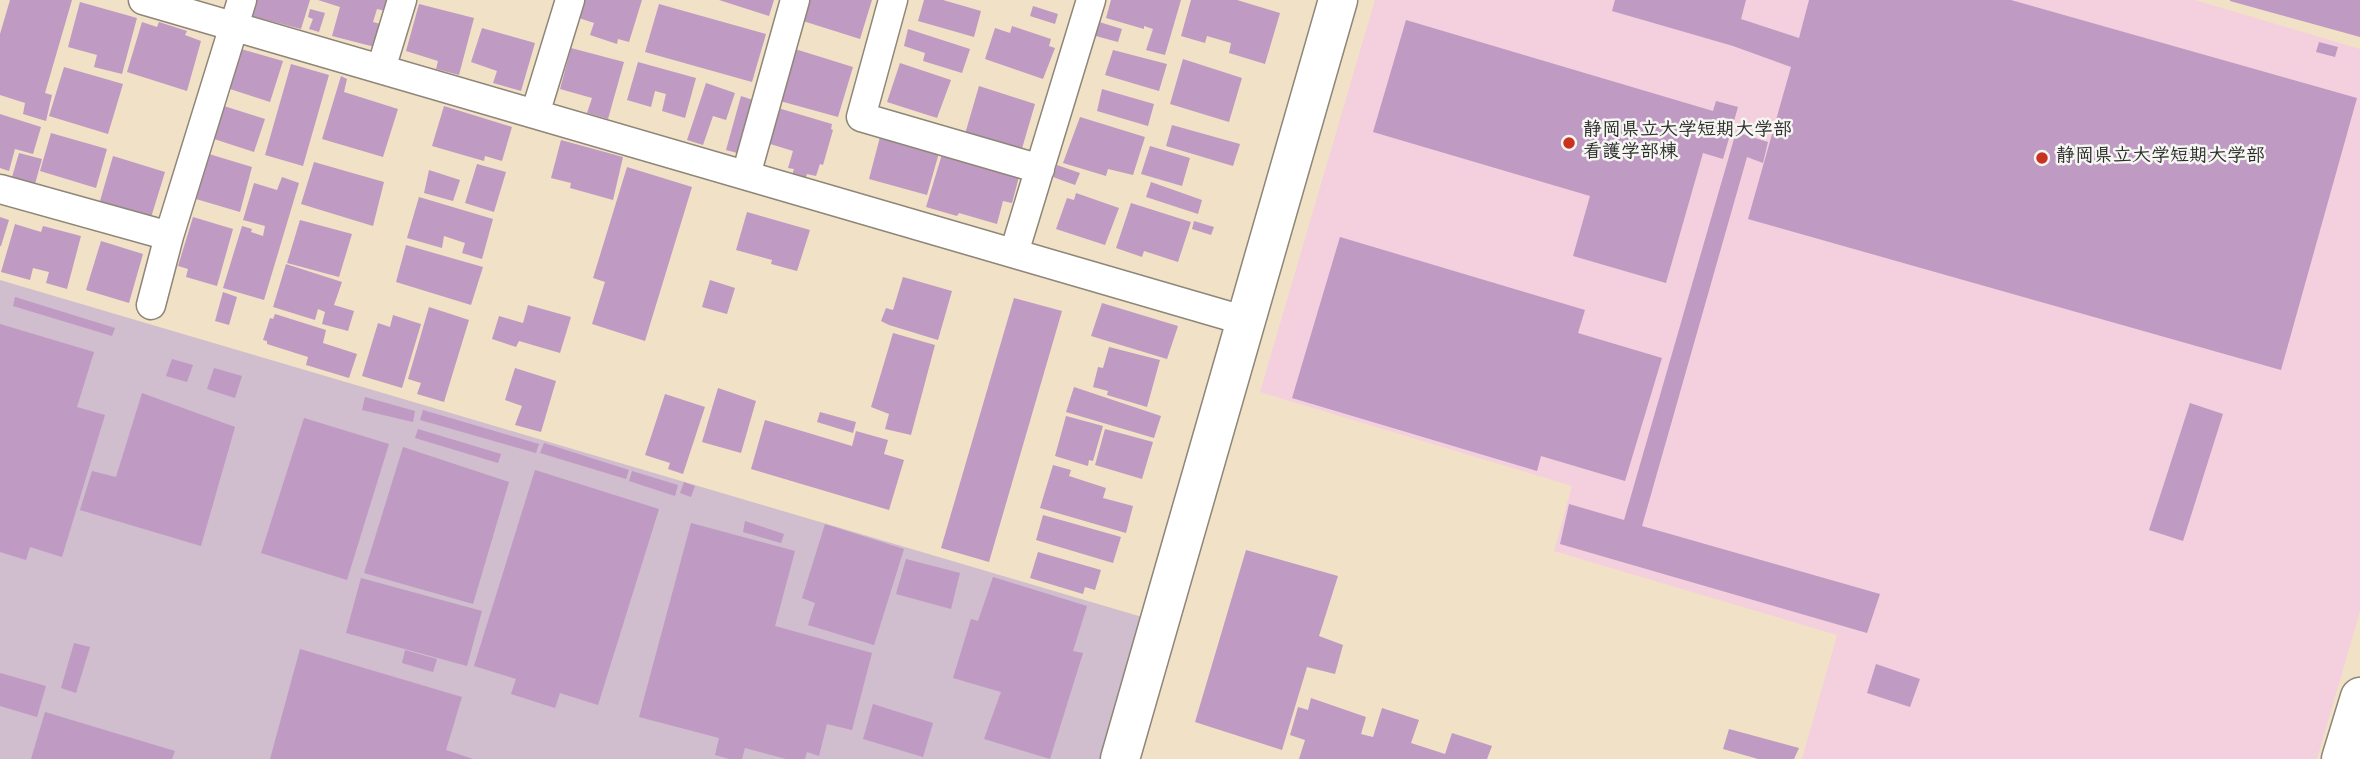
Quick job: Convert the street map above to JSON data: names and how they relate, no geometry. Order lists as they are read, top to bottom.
{
  "places": ["静岡県立大学短期大学部 看護学部棟", "静岡県立大学短期大学部"]
}
